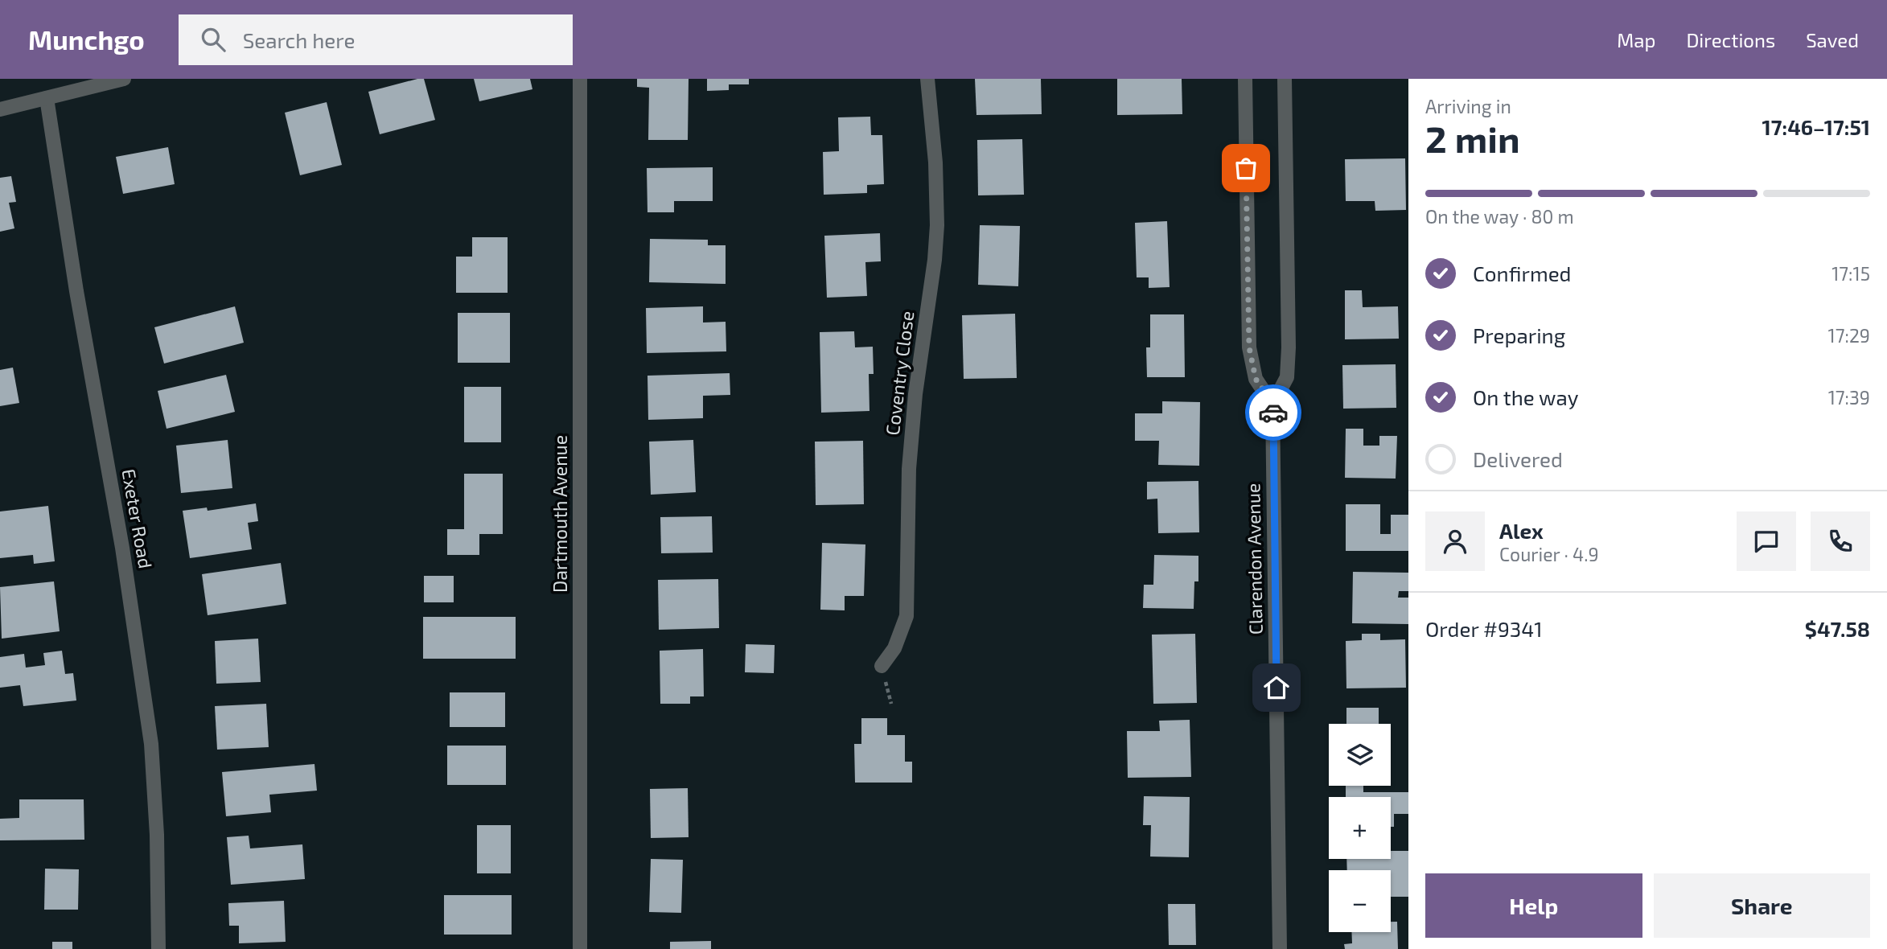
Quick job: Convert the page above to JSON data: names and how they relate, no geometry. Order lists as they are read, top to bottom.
{
  "streets": {
    "street": [
      "Coventry Close",
      "Dartmouth Avenue",
      "Exeter Road",
      "Clarendon Avenue"
    ]
  },
  "page": {
    "header": "Munchgo",
    "search": "Search here",
    "nav": ["Map", "Directions", "Saved"],
    "heading": ["2 min", "Arriving in", "17:46–17:51"],
    "panel": [
      "Alex",
      "Courier · 4.9",
      "Order #9341",
      "$47.58"
    ],
    "bar": "On the way · 80 m",
    "list": [
      ["Confirmed", "17:15"],
      ["Preparing", "17:29"],
      ["On the way", "17:39"],
      "Delivered"
    ],
    "map_buttons": ["+", "−"],
    "buttons": ["Help", "Share"]
  }
}
